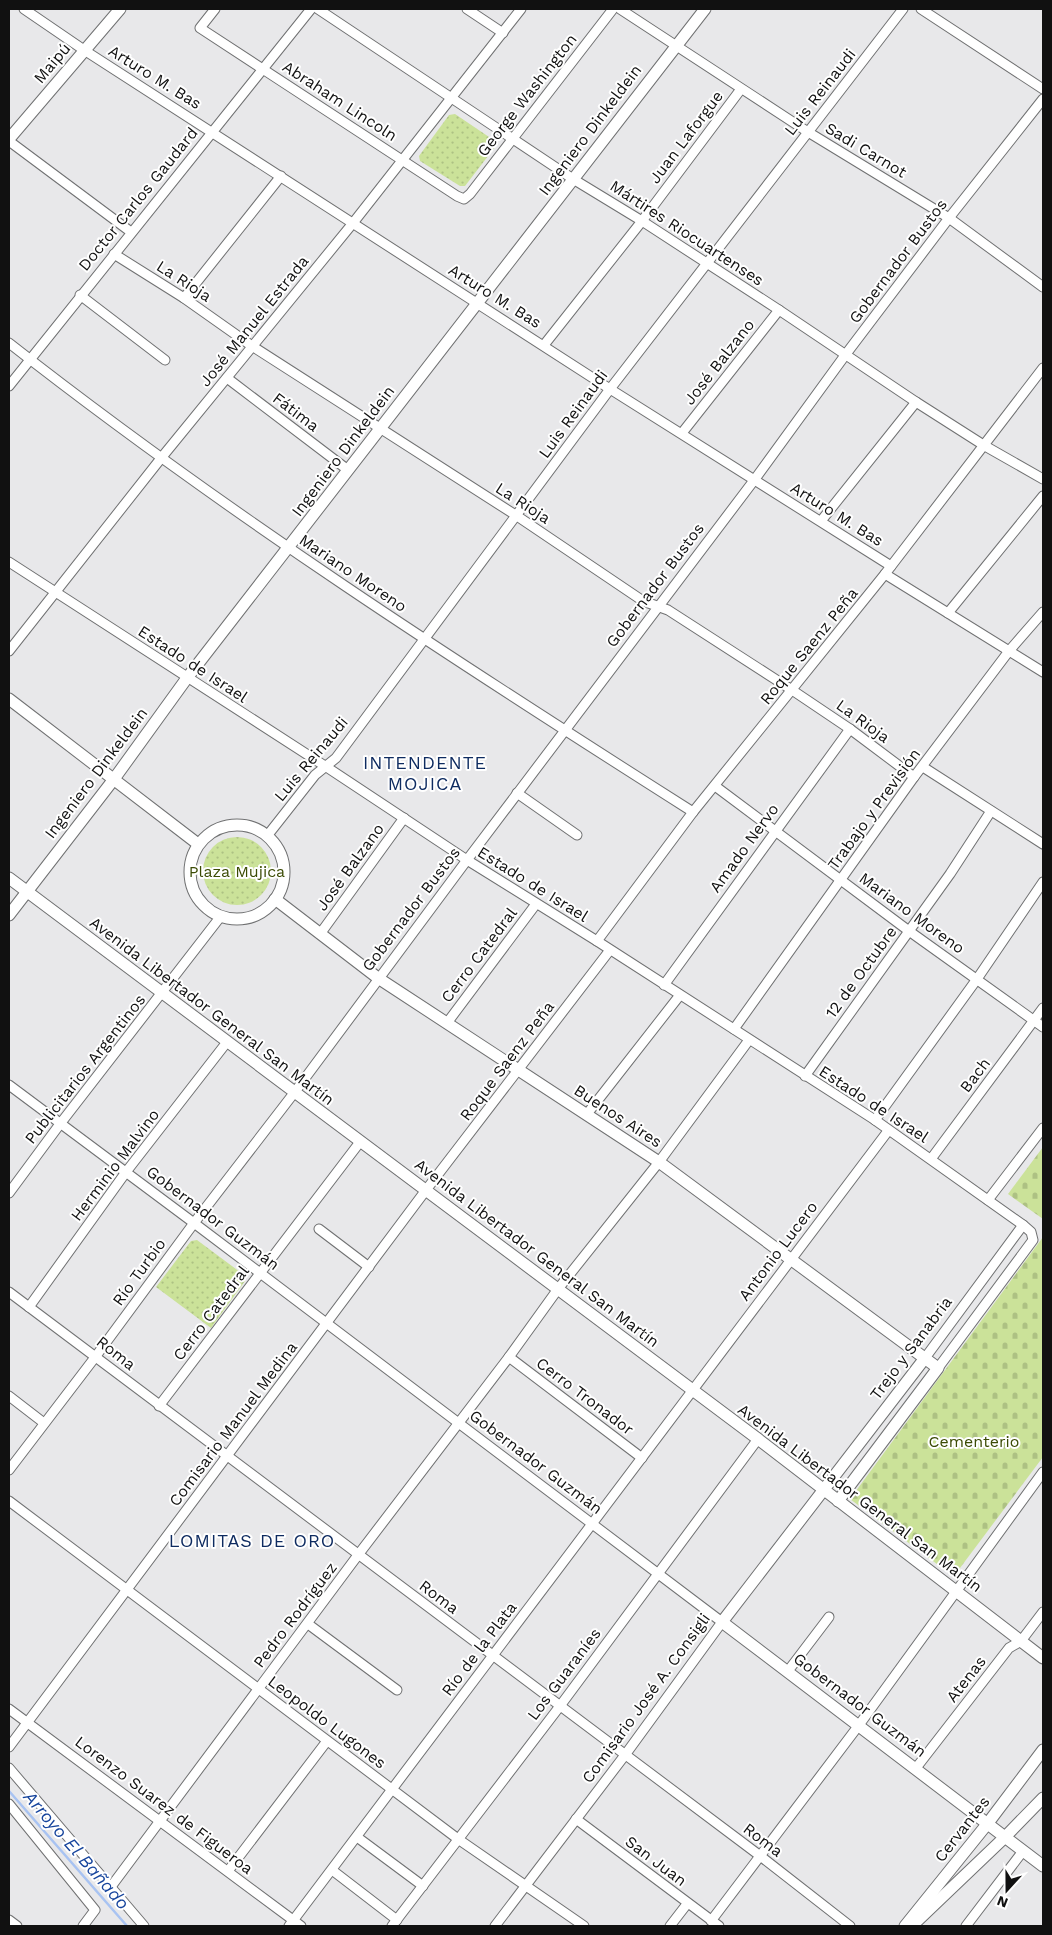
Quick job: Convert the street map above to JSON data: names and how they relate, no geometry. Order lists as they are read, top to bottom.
{
  "streets": {
    "main road": [
      "Maipú",
      "Ingeniero Dinkeldein",
      "Avenida Libertador General San Martín",
      "Buenos Aires",
      "Gobernador Guzmán",
      "Trejo y Sanabria",
      "Comisario José A. Consigli",
      "Cervantes"
    ],
    "street": [
      "Arturo M. Bas",
      "Luis Reinaudi",
      "George Washington",
      "Abraham Lincoln",
      "Juan Laforgue",
      "Sadi Carnot",
      "Doctor Carlos Gaudard",
      "Mártires Riocuartenses",
      "Gobernador Bustos",
      "La Rioja",
      "José Manuel Estrada",
      "José Balzano",
      "Fátima",
      "Mariano Moreno",
      "Roque Saenz Peña",
      "Estado de Israel",
      "Trabajo y Previsión",
      "Amado Nervo",
      "Cerro Catedral",
      "12 de Octubre",
      "Publicitarios Argentinos",
      "Bach",
      "Herminio Malvino",
      "Antonio Lucero",
      "Río Turbio",
      "Roma",
      "Cerro Tronador",
      "Comisario Manuel Medina",
      "Pedro Rodríguez",
      "Río de la Plata",
      "Los Guaraníes",
      "Atenas",
      "Leopoldo Lugones",
      "Lorenzo Suarez de Figueroa",
      "San Juan"
    ]
  },
  "crossings": [
    ["Maipú", "Arturo M. Bas"],
    ["Arturo M. Bas", "Luis Reinaudi"],
    ["Arturo M. Bas", "Ingeniero Dinkeldein"],
    ["Arturo M. Bas", "Juan Laforgue"],
    ["Arturo M. Bas", "Doctor Carlos Gaudard"],
    ["Arturo M. Bas", "Gobernador Bustos"],
    ["Arturo M. Bas", "José Manuel Estrada"],
    ["Arturo M. Bas", "José Balzano"],
    ["Arturo M. Bas", "Roque Saenz Peña"],
    ["Luis Reinaudi", "Sadi Carnot"],
    ["Luis Reinaudi", "Mártires Riocuartenses"],
    ["Luis Reinaudi", "La Rioja"],
    ["Luis Reinaudi", "Mariano Moreno"],
    ["Luis Reinaudi", "Estado de Israel"],
    ["Luis Reinaudi", "Publicitarios Argentinos"],
    ["Luis Reinaudi", "Buenos Aires"],
    ["George Washington", "Abraham Lincoln"],
    ["George Washington", "Mártires Riocuartenses"],
    ["Abraham Lincoln", "Doctor Carlos Gaudard"],
    ["Abraham Lincoln", "José Manuel Estrada"],
    ["Ingeniero Dinkeldein", "Sadi Carnot"],
    ["Ingeniero Dinkeldein", "Mártires Riocuartenses"],
    ["Ingeniero Dinkeldein", "La Rioja"],
    ["Ingeniero Dinkeldein", "Fátima"],
    ["Ingeniero Dinkeldein", "Mariano Moreno"],
    ["Ingeniero Dinkeldein", "Estado de Israel"],
    ["Ingeniero Dinkeldein", "Avenida Libertador General San Martín"],
    ["Juan Laforgue", "Sadi Carnot"],
    ["Juan Laforgue", "Mártires Riocuartenses"],
    ["Sadi Carnot", "Gobernador Bustos"],
    ["Doctor Carlos Gaudard", "La Rioja"],
    ["Doctor Carlos Gaudard", "Mariano Moreno"],
    ["Mártires Riocuartenses", "Gobernador Bustos"],
    ["Mártires Riocuartenses", "José Manuel Estrada"],
    ["Mártires Riocuartenses", "José Balzano"],
    ["Mártires Riocuartenses", "Roque Saenz Peña"],
    ["Gobernador Bustos", "La Rioja"],
    ["Gobernador Bustos", "Mariano Moreno"],
    ["Gobernador Bustos", "Estado de Israel"],
    ["Gobernador Bustos", "Avenida Libertador General San Martín"],
    ["Gobernador Bustos", "Buenos Aires"],
    ["Gobernador Bustos", "Río Turbio"],
    ["La Rioja", "José Manuel Estrada"],
    ["La Rioja", "Roque Saenz Peña"],
    ["La Rioja", "Trabajo y Previsión"],
    ["La Rioja", "Amado Nervo"],
    ["José Manuel Estrada", "Fátima"],
    ["José Manuel Estrada", "Mariano Moreno"],
    ["José Manuel Estrada", "Estado de Israel"],
    ["José Balzano", "Estado de Israel"],
    ["José Balzano", "Buenos Aires"],
    ["Mariano Moreno", "Roque Saenz Peña"],
    ["Mariano Moreno", "Trabajo y Previsión"],
    ["Mariano Moreno", "Amado Nervo"],
    ["Mariano Moreno", "12 de Octubre"],
    ["Mariano Moreno", "Bach"],
    ["Roque Saenz Peña", "Estado de Israel"],
    ["Roque Saenz Peña", "Avenida Libertador General San Martín"],
    ["Roque Saenz Peña", "Buenos Aires"],
    ["Roque Saenz Peña", "Comisario Manuel Medina"],
    ["Estado de Israel", "Trabajo y Previsión"],
    ["Estado de Israel", "Amado Nervo"],
    ["Estado de Israel", "Cerro Catedral"],
    ["Estado de Israel", "12 de Octubre"],
    ["Estado de Israel", "Bach"],
    ["Estado de Israel", "Antonio Lucero"],
    ["Estado de Israel", "Trejo y Sanabria"],
    ["Cerro Catedral", "Avenida Libertador General San Martín"],
    ["Cerro Catedral", "Buenos Aires"],
    ["Cerro Catedral", "Gobernador Guzmán"],
    ["Cerro Catedral", "Roma"],
    ["Avenida Libertador General San Martín", "Publicitarios Argentinos"],
    ["Avenida Libertador General San Martín", "Herminio Malvino"],
    ["Avenida Libertador General San Martín", "Antonio Lucero"],
    ["Avenida Libertador General San Martín", "Río Turbio"],
    ["Avenida Libertador General San Martín", "Trejo y Sanabria"],
    ["Avenida Libertador General San Martín", "Comisario Manuel Medina"],
    ["Avenida Libertador General San Martín", "Pedro Rodríguez"],
    ["Avenida Libertador General San Martín", "Río de la Plata"],
    ["Avenida Libertador General San Martín", "Los Guaraníes"],
    ["Avenida Libertador General San Martín", "Atenas"],
    ["Avenida Libertador General San Martín", "Comisario José A. Consigli"],
    ["Publicitarios Argentinos", "Buenos Aires"],
    ["Publicitarios Argentinos", "Gobernador Guzmán"],
    ["Buenos Aires", "Antonio Lucero"],
    ["Buenos Aires", "Trejo y Sanabria"],
    ["Herminio Malvino", "Gobernador Guzmán"],
    ["Herminio Malvino", "Roma"],
    ["Gobernador Guzmán", "Río Turbio"],
    ["Gobernador Guzmán", "Comisario Manuel Medina"],
    ["Gobernador Guzmán", "Pedro Rodríguez"],
    ["Gobernador Guzmán", "Río de la Plata"],
    ["Gobernador Guzmán", "Los Guaraníes"],
    ["Gobernador Guzmán", "Atenas"],
    ["Gobernador Guzmán", "Comisario José A. Consigli"],
    ["Gobernador Guzmán", "Cervantes"],
    ["Antonio Lucero", "Río de la Plata"],
    ["Río Turbio", "Roma"],
    ["Trejo y Sanabria", "Comisario José A. Consigli"],
    ["Roma", "Comisario Manuel Medina"],
    ["Roma", "Pedro Rodríguez"],
    ["Roma", "Río de la Plata"],
    ["Roma", "Los Guaraníes"],
    ["Roma", "Comisario José A. Consigli"],
    ["Cerro Tronador", "Pedro Rodríguez"],
    ["Cerro Tronador", "Río de la Plata"],
    ["Comisario Manuel Medina", "Leopoldo Lugones"],
    ["Comisario Manuel Medina", "Lorenzo Suarez de Figueroa"],
    ["Pedro Rodríguez", "Leopoldo Lugones"],
    ["Pedro Rodríguez", "Lorenzo Suarez de Figueroa"],
    ["Río de la Plata", "Leopoldo Lugones"],
    ["Río de la Plata", "Lorenzo Suarez de Figueroa"],
    ["Los Guaraníes", "Leopoldo Lugones"],
    ["Comisario José A. Consigli", "Leopoldo Lugones"],
    ["Comisario José A. Consigli", "San Juan"]
  ],
  "districts": ["INTENDENTE MOJICA", "LOMITAS DE ORO"],
  "water": ["Arroyo El Bañado"],
  "parks": ["Plaza Mujica", "Cementerio"],
  "north": "bottom"
}
